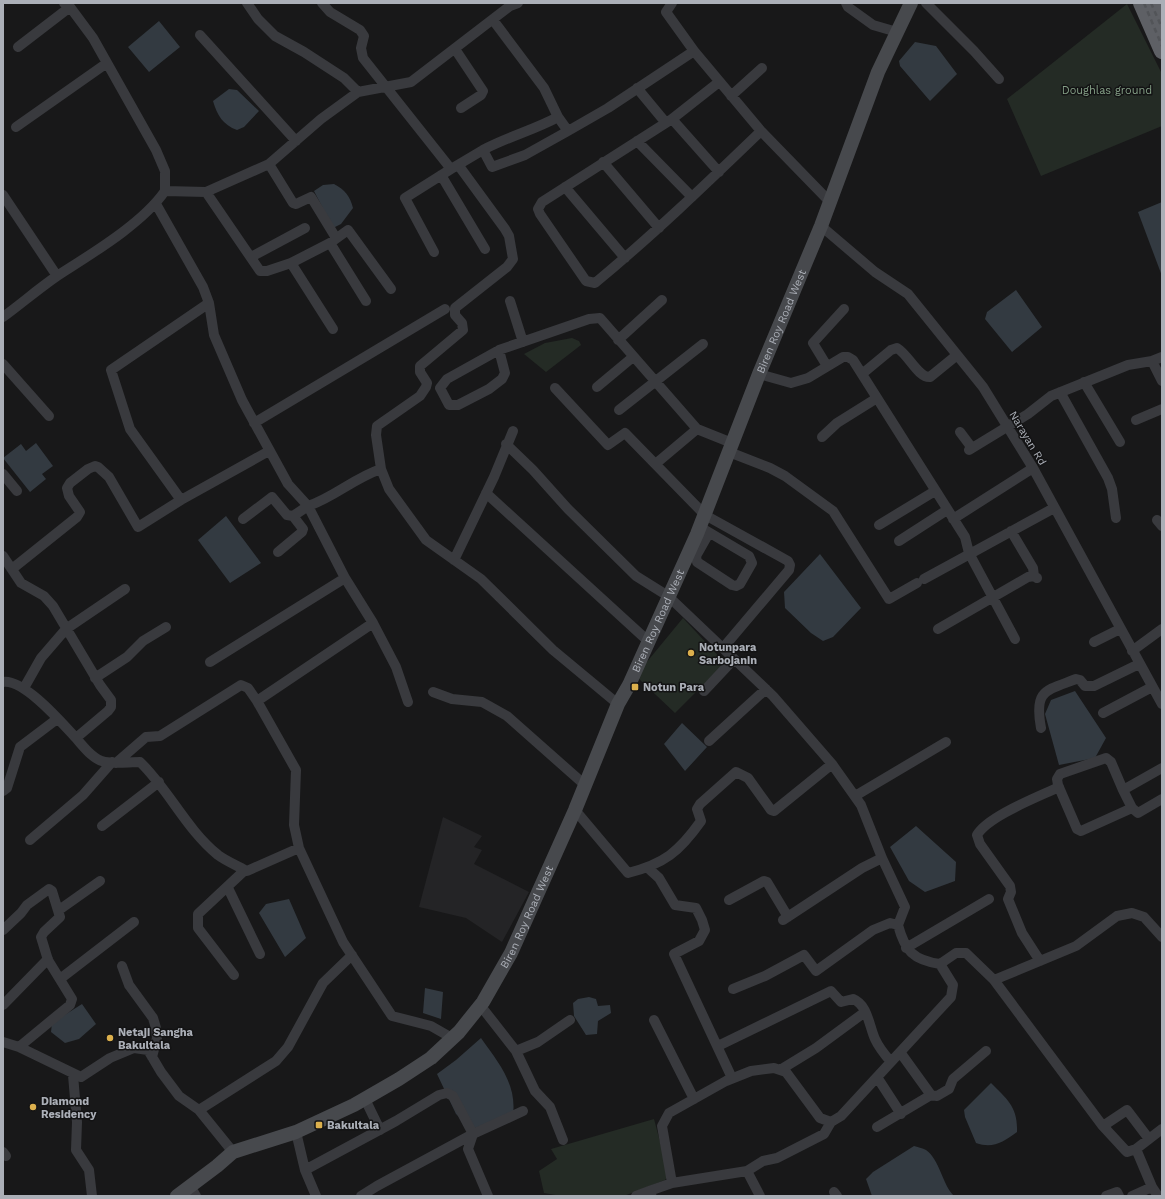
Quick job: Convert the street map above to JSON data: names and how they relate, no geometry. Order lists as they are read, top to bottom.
{
  "streets": {
    "main road": ["Biren Roy Road West"],
    "street": ["Narayan Rd"]
  },
  "crossings": [
    ["Biren Roy Road West", "Narayan Rd"]
  ],
  "parks": ["Doughlas ground"],
  "places": {
    "other": ["Notunpara Sarbojanin", "Netaji Sangha Bakultala", "Diamond Residency"],
    "transit": ["Notun Para", "Bakultala"]
  }
}
